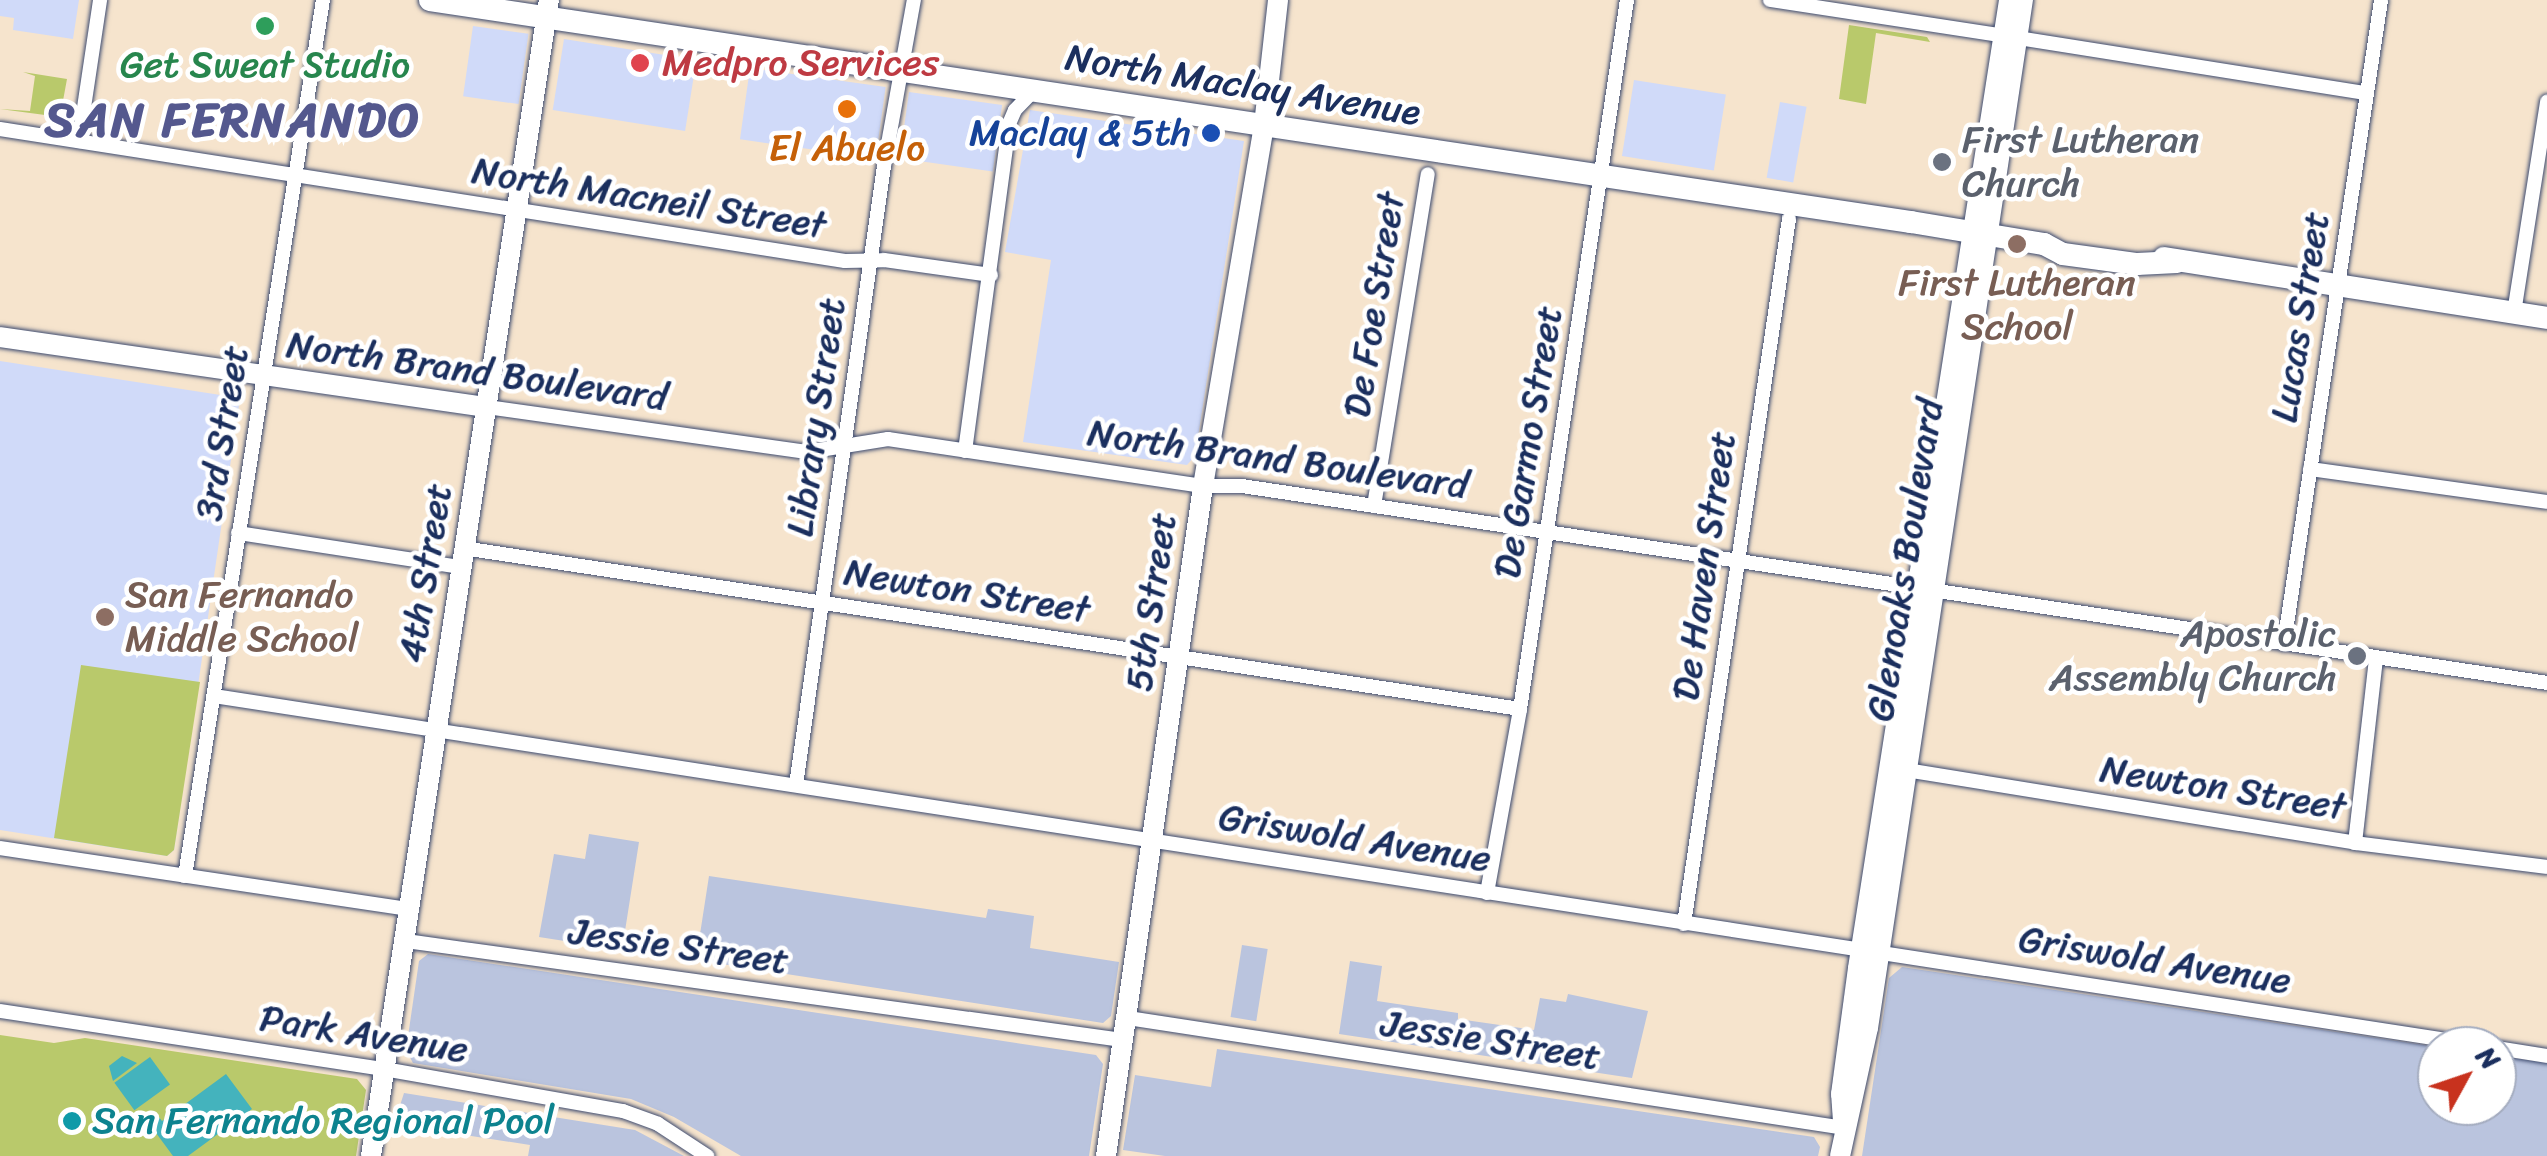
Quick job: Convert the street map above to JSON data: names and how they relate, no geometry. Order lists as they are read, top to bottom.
{
  "streets": {
    "main road": ["North Maclay Avenue"],
    "street": [
      "North Macneil Street",
      "De Foe Street",
      "Lucas Street",
      "North Brand Boulevard",
      "Library Street",
      "3rd Street",
      "De Garmo Street",
      "Glenoaks Boulevard",
      "De Haven Street",
      "4th Street",
      "Newton Street",
      "5th Street",
      "Griswold Avenue",
      "Jessie Street",
      "Park Avenue"
    ]
  },
  "crossings": [
    ["North Maclay Avenue", "Lucas Street"],
    ["North Maclay Avenue", "Library Street"],
    ["North Maclay Avenue", "De Garmo Street"],
    ["North Maclay Avenue", "Glenoaks Boulevard"],
    ["North Maclay Avenue", "4th Street"],
    ["North Maclay Avenue", "5th Street"],
    ["North Macneil Street", "Library Street"],
    ["North Macneil Street", "3rd Street"],
    ["North Macneil Street", "4th Street"],
    ["De Foe Street", "North Brand Boulevard"],
    ["Lucas Street", "North Brand Boulevard"],
    ["North Brand Boulevard", "Library Street"],
    ["North Brand Boulevard", "3rd Street"],
    ["North Brand Boulevard", "De Garmo Street"],
    ["North Brand Boulevard", "Glenoaks Boulevard"],
    ["North Brand Boulevard", "De Haven Street"],
    ["North Brand Boulevard", "4th Street"],
    ["North Brand Boulevard", "5th Street"],
    ["Library Street", "Newton Street"],
    ["Library Street", "Griswold Avenue"],
    ["3rd Street", "Newton Street"],
    ["3rd Street", "Griswold Avenue"],
    ["De Garmo Street", "Newton Street"],
    ["De Garmo Street", "Griswold Avenue"],
    ["Glenoaks Boulevard", "Newton Street"],
    ["Glenoaks Boulevard", "Griswold Avenue"],
    ["Glenoaks Boulevard", "Jessie Street"],
    ["De Haven Street", "Griswold Avenue"],
    ["4th Street", "Newton Street"],
    ["4th Street", "Griswold Avenue"],
    ["4th Street", "Jessie Street"],
    ["4th Street", "Park Avenue"],
    ["Newton Street", "5th Street"],
    ["5th Street", "Griswold Avenue"],
    ["5th Street", "Jessie Street"]
  ],
  "districts": ["SAN FERNANDO"],
  "places": [
    "Get Sweat Studio",
    "Medpro Services",
    "El Abuelo",
    "Maclay & 5th",
    "First Lutheran Church",
    "First Lutheran School",
    "San Fernando Middle School",
    "Apostolic Assembly Church",
    "San Fernando Regional Pool"
  ],
  "north": "top right"
}
